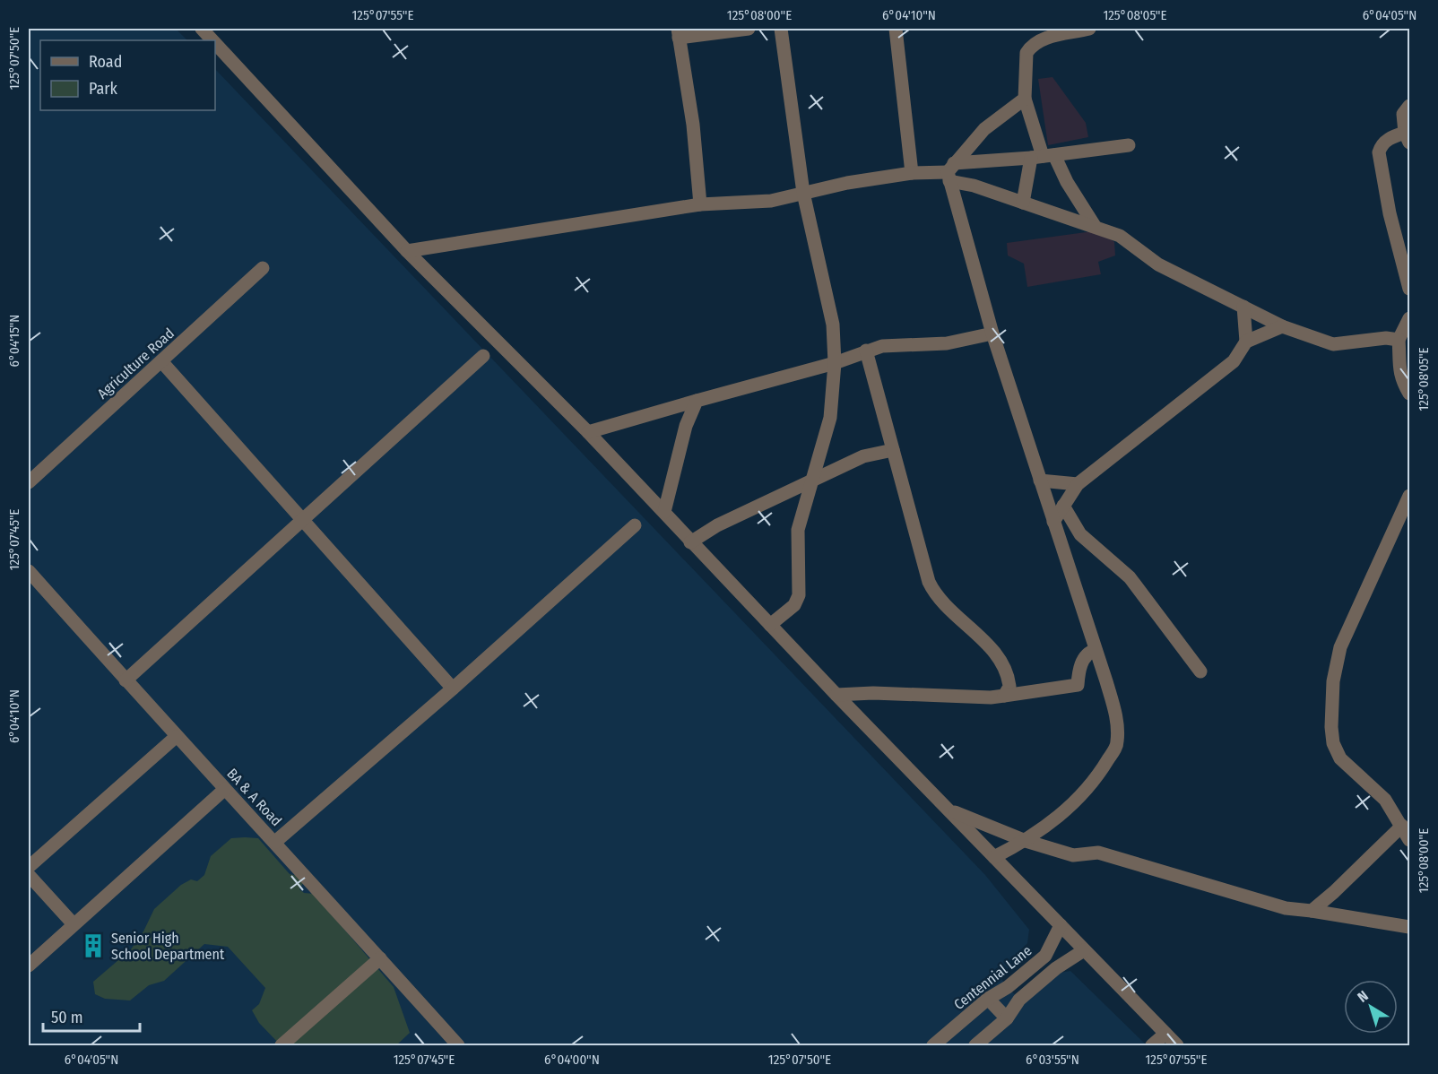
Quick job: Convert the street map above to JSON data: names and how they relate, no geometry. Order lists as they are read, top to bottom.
{
  "streets": {
    "street": ["Agriculture Road", "BA & A Road", "Centennial Lane"]
  },
  "places": {
    "building": ["Senior High School Department"]
  },
  "legend": ["Road", "Park"],
  "scale_bar": "50 m",
  "north": "top left",
  "coordinates": [
    "125°07'55\"E",
    "125°08'00\"E",
    "6°04'10\"N",
    "125°08'05\"E",
    "6°04'05\"N",
    "125°07'50\"E",
    "6°04'15\"N",
    "125°07'45\"E",
    "6°04'00\"N",
    "6°03'55\"N"
  ]
}
